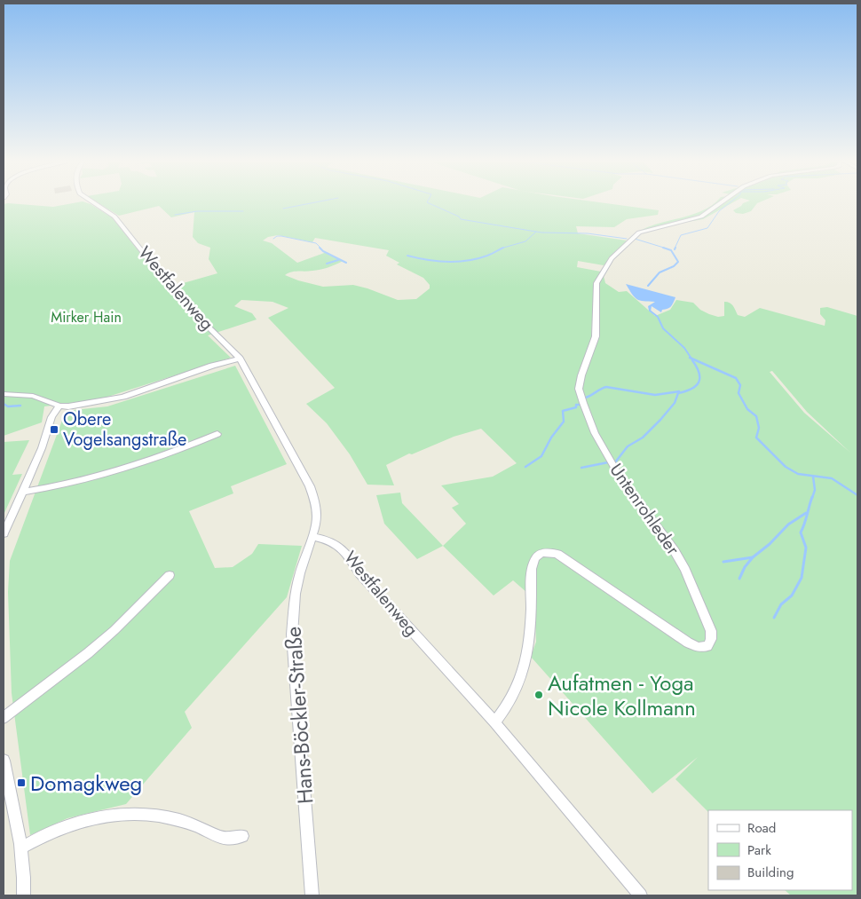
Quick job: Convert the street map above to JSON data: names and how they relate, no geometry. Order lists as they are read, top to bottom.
{
  "streets": {
    "street": ["Westfalenweg", "Untenrohleder", "Hans-Böckler-Straße"]
  },
  "crossings": [
    ["Westfalenweg", "Untenrohleder"],
    ["Westfalenweg", "Hans-Böckler-Straße"]
  ],
  "parks": ["Mirker Hain"],
  "places": {
    "transit": ["Obere Vogelsangstraße", "Domagkweg"],
    "other": ["Aufatmen - Yoga Nicole Kollmann"]
  },
  "legend": ["Road", "Park", "Building"]
}
